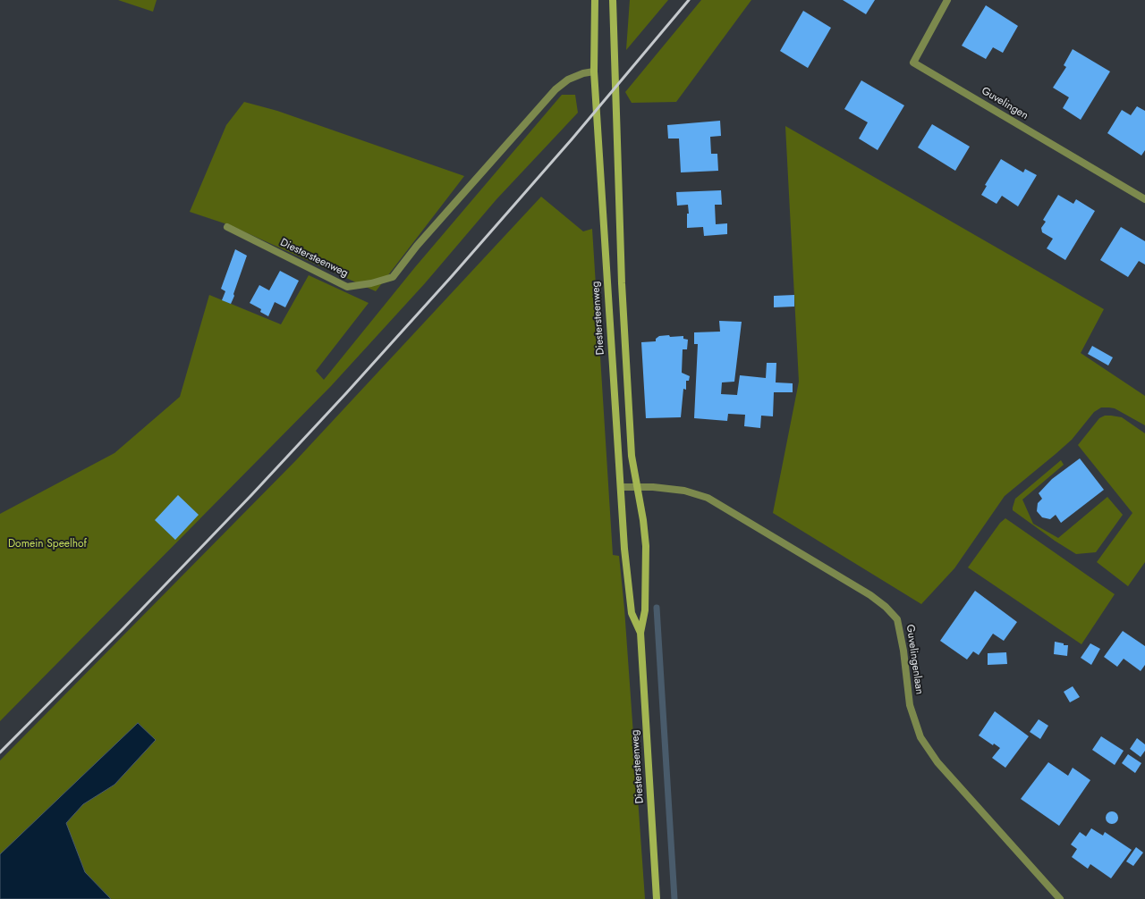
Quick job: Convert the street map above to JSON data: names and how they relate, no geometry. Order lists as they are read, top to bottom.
{
  "streets": {
    "main road": ["Diestersteenweg"],
    "street": ["Guvelingen", "Guvelingenlaan"]
  },
  "crossings": [
    ["Diestersteenweg", "Guvelingenlaan"]
  ],
  "parks": ["Domein Speelhof"]
}
